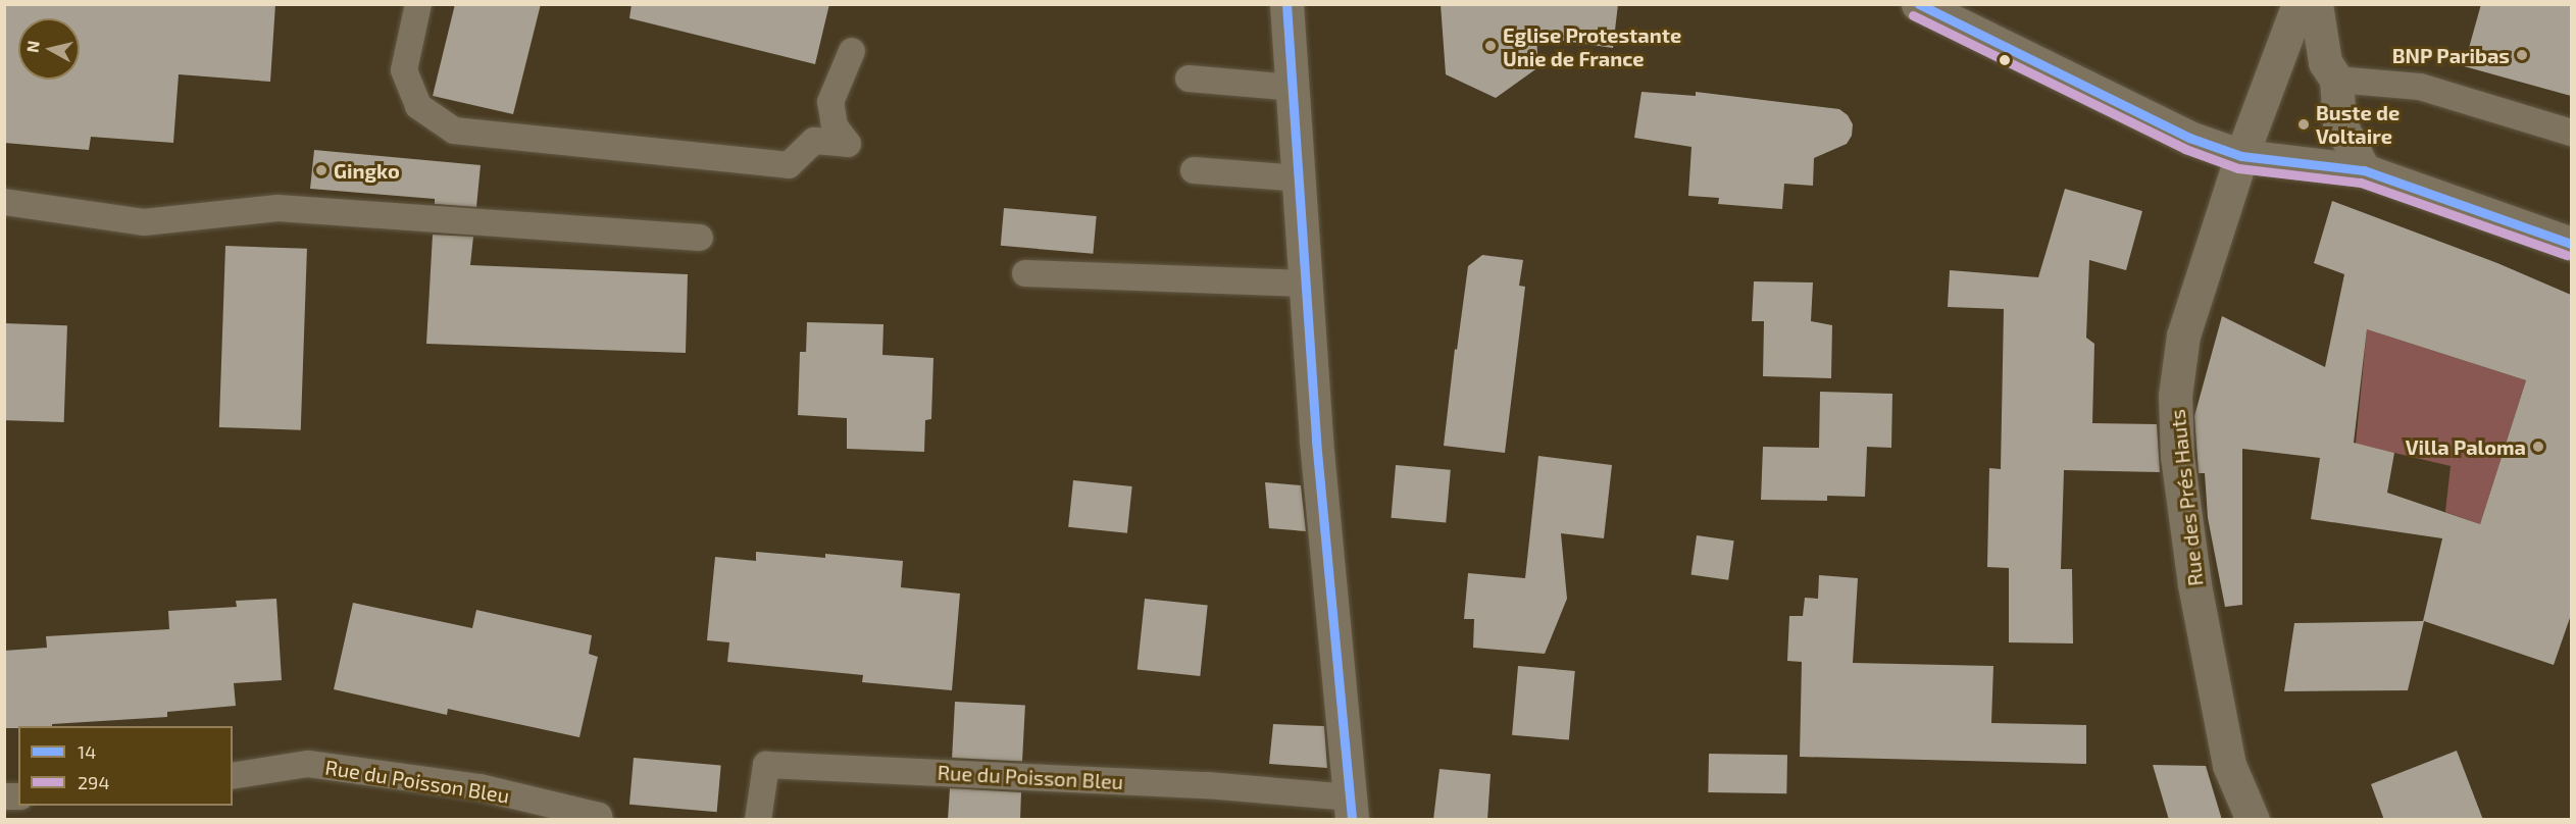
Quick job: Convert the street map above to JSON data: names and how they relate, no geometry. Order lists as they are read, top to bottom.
{
  "streets": {
    "street": ["Rue des Prés Hauts"],
    "lane": ["Rue du Poisson Bleu"]
  },
  "places": [
    "Eglise Protestante Unie de France",
    "BNP Paribas",
    "Buste de Voltaire",
    "Gingko",
    "Villa Paloma"
  ],
  "lines": ["transit line 14", "transit line 294"],
  "legend": ["14", "294"],
  "north": "left"
}
